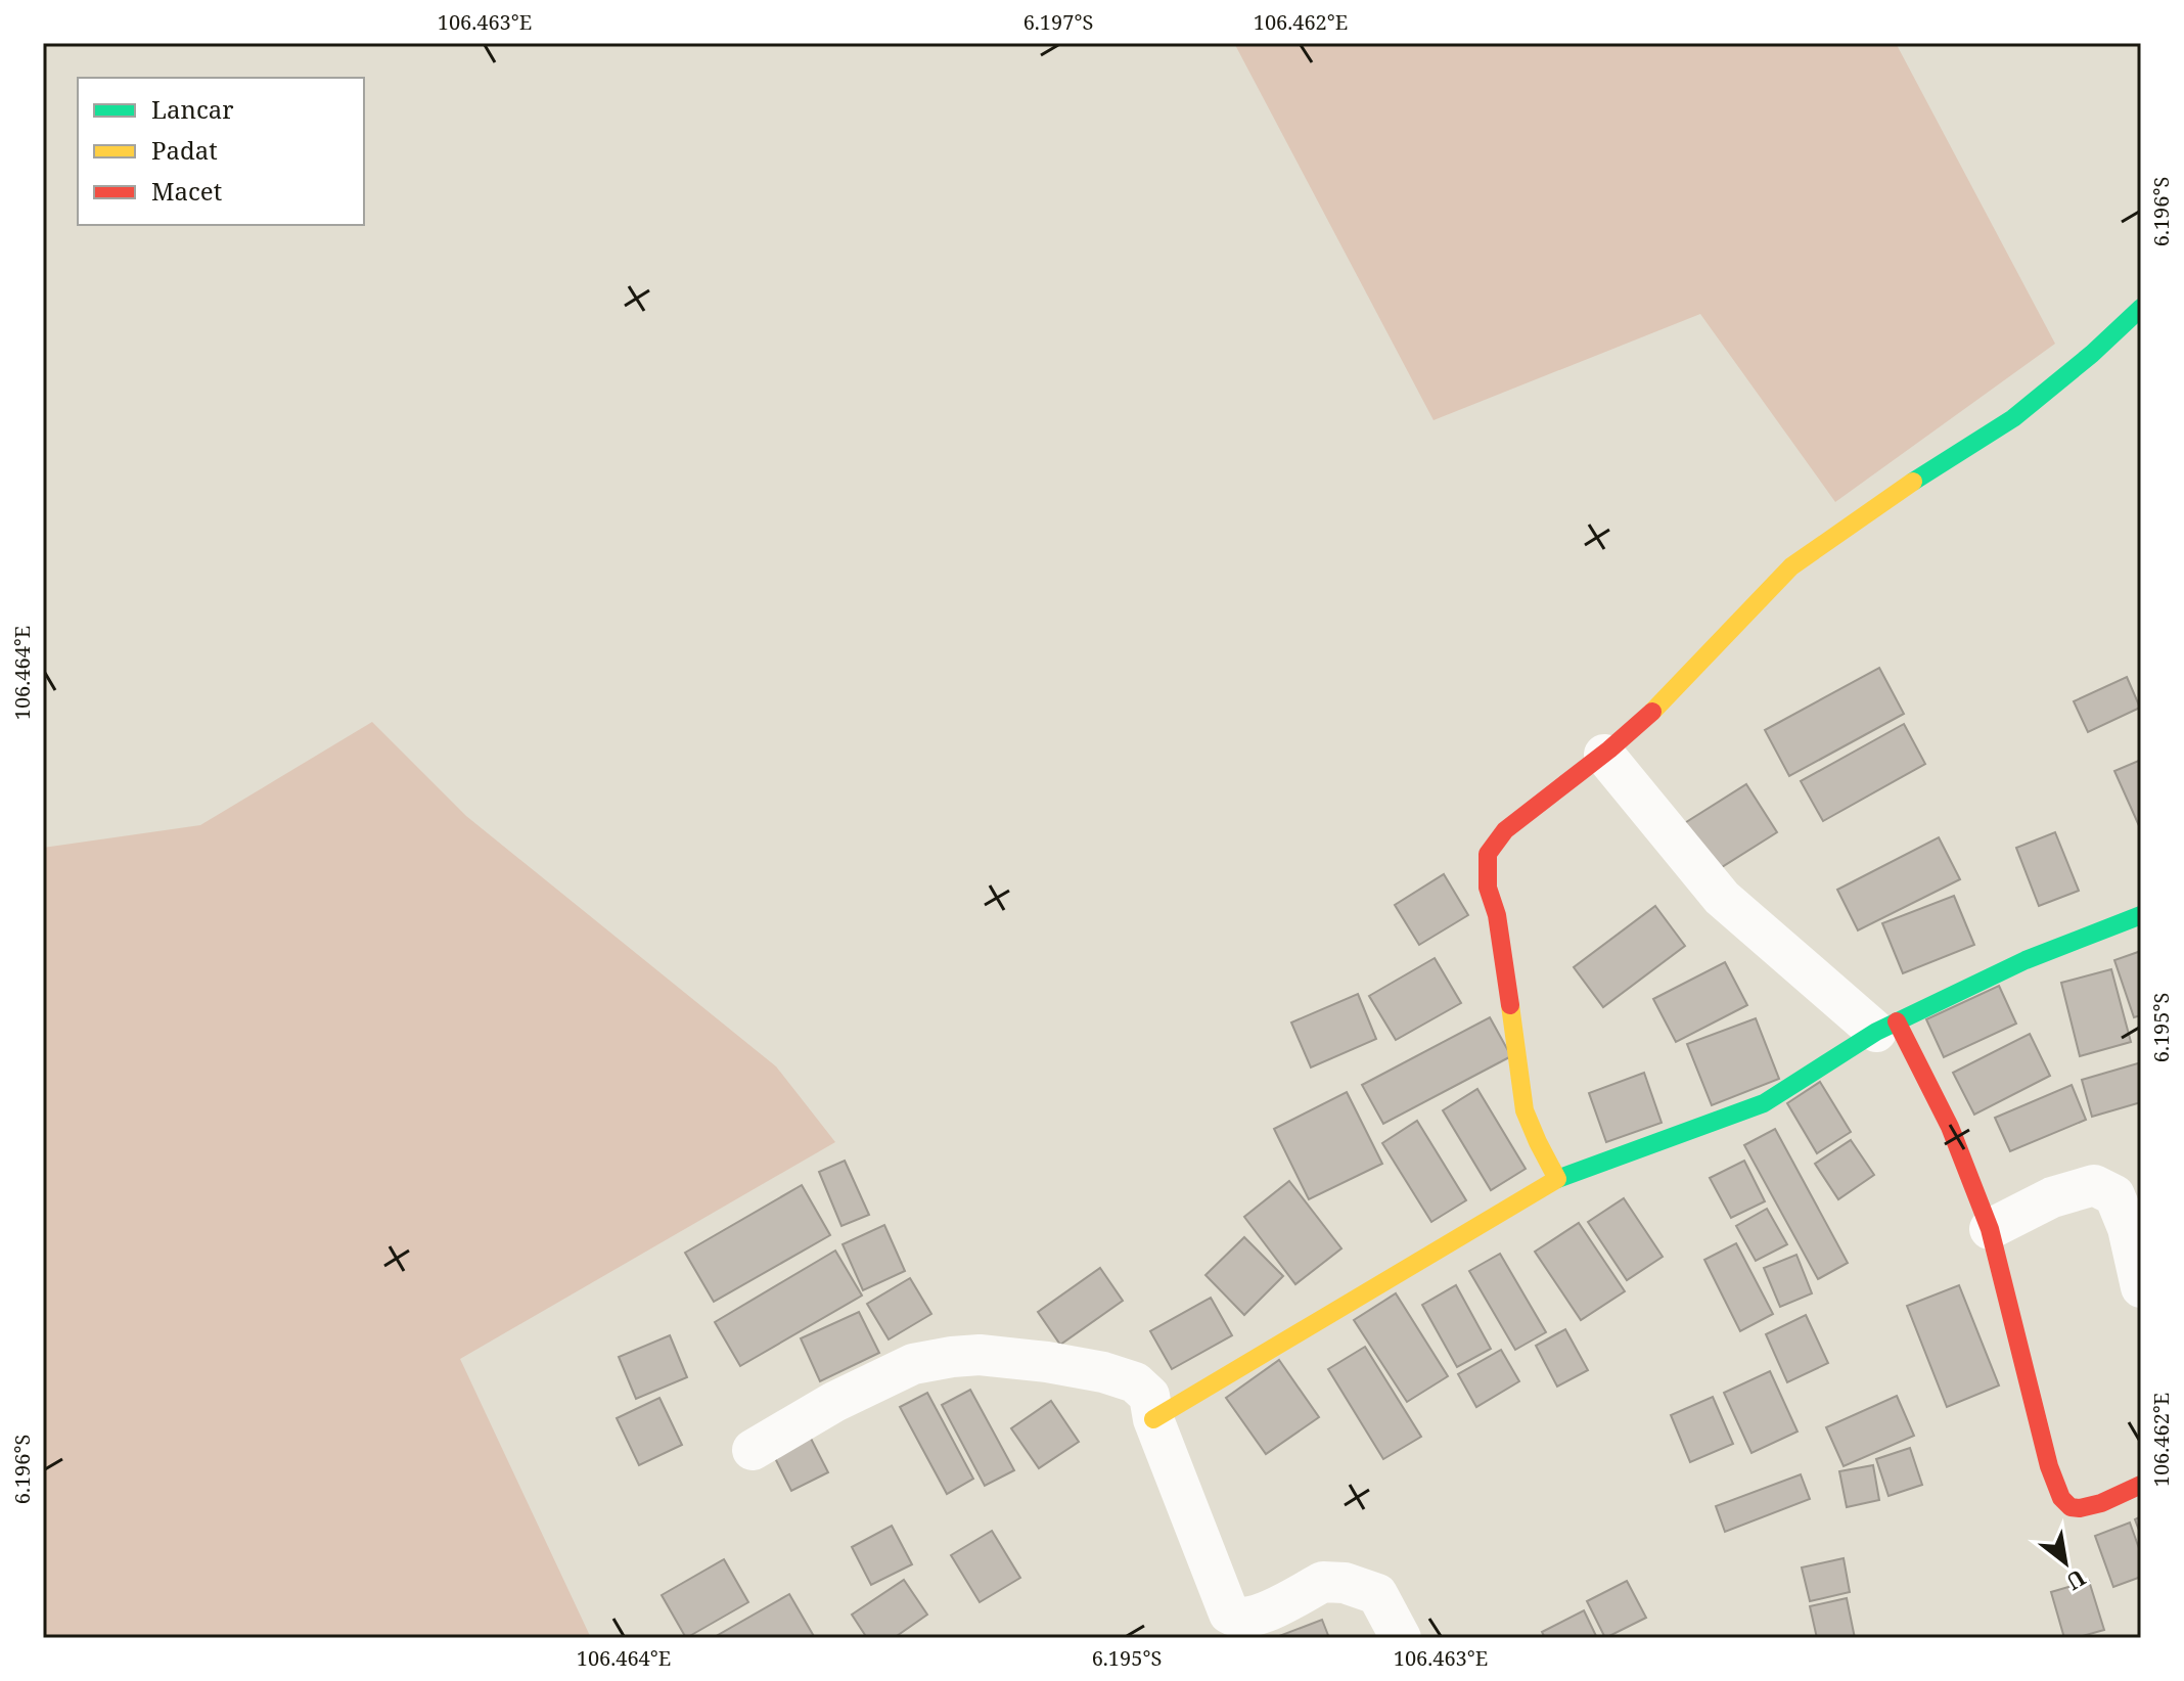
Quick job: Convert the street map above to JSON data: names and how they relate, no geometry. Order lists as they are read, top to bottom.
{
  "legend": ["Lancar", "Padat", "Macet"],
  "north": "bottom right",
  "coordinates": [
    "106.463°E",
    "6.197°S",
    "106.462°E",
    "6.196°S",
    "106.464°E",
    "6.195°S"
  ]
}
